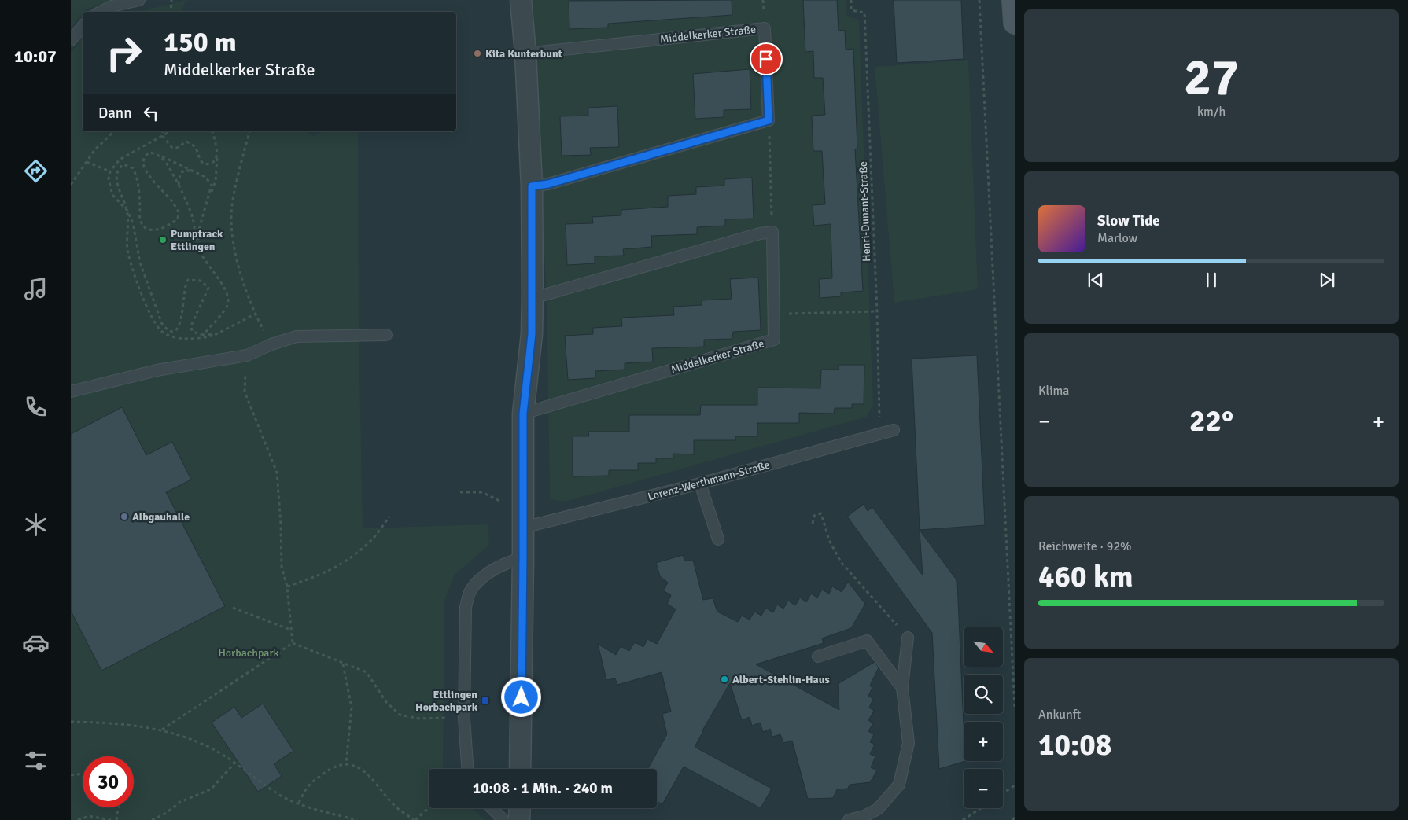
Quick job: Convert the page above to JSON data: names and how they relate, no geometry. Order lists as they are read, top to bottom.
{
  "streets": {
    "lane": ["Middelkerker Straße", "Lorenz-Werthmann-Straße"],
    "path": ["Henri-Dunant-Straße"]
  },
  "crossings": [
    ["Henri-Dunant-Straße", "Lorenz-Werthmann-Straße"]
  ],
  "parks": ["Horbachpark"],
  "places": {
    "other": [
      "Kita Kunterbunt",
      "Pumptrack Ettlingen",
      "Albgauhalle",
      "Albert-Stehlin-Haus"
    ],
    "transit": ["Ettlingen Horbachpark"]
  },
  "north": "bottom right",
  "page": {
    "tabs": "10:07",
    "tile": [
      ["27", "km/h"],
      "Klima",
      ["Reichweite · 92%", "460 km"],
      ["Ankunft", "10:08"]
    ],
    "turn": ["150 m", "Middelkerker Straße"],
    "then": "Dann",
    "song": ["Slow Tide", "Marlow"],
    "heat": ["−", "22°", "+"],
    "map_buttons": ["+", "−"],
    "limit": "30",
    "trip": "10:08 · 1 Min. · 240 m"
  }
}
